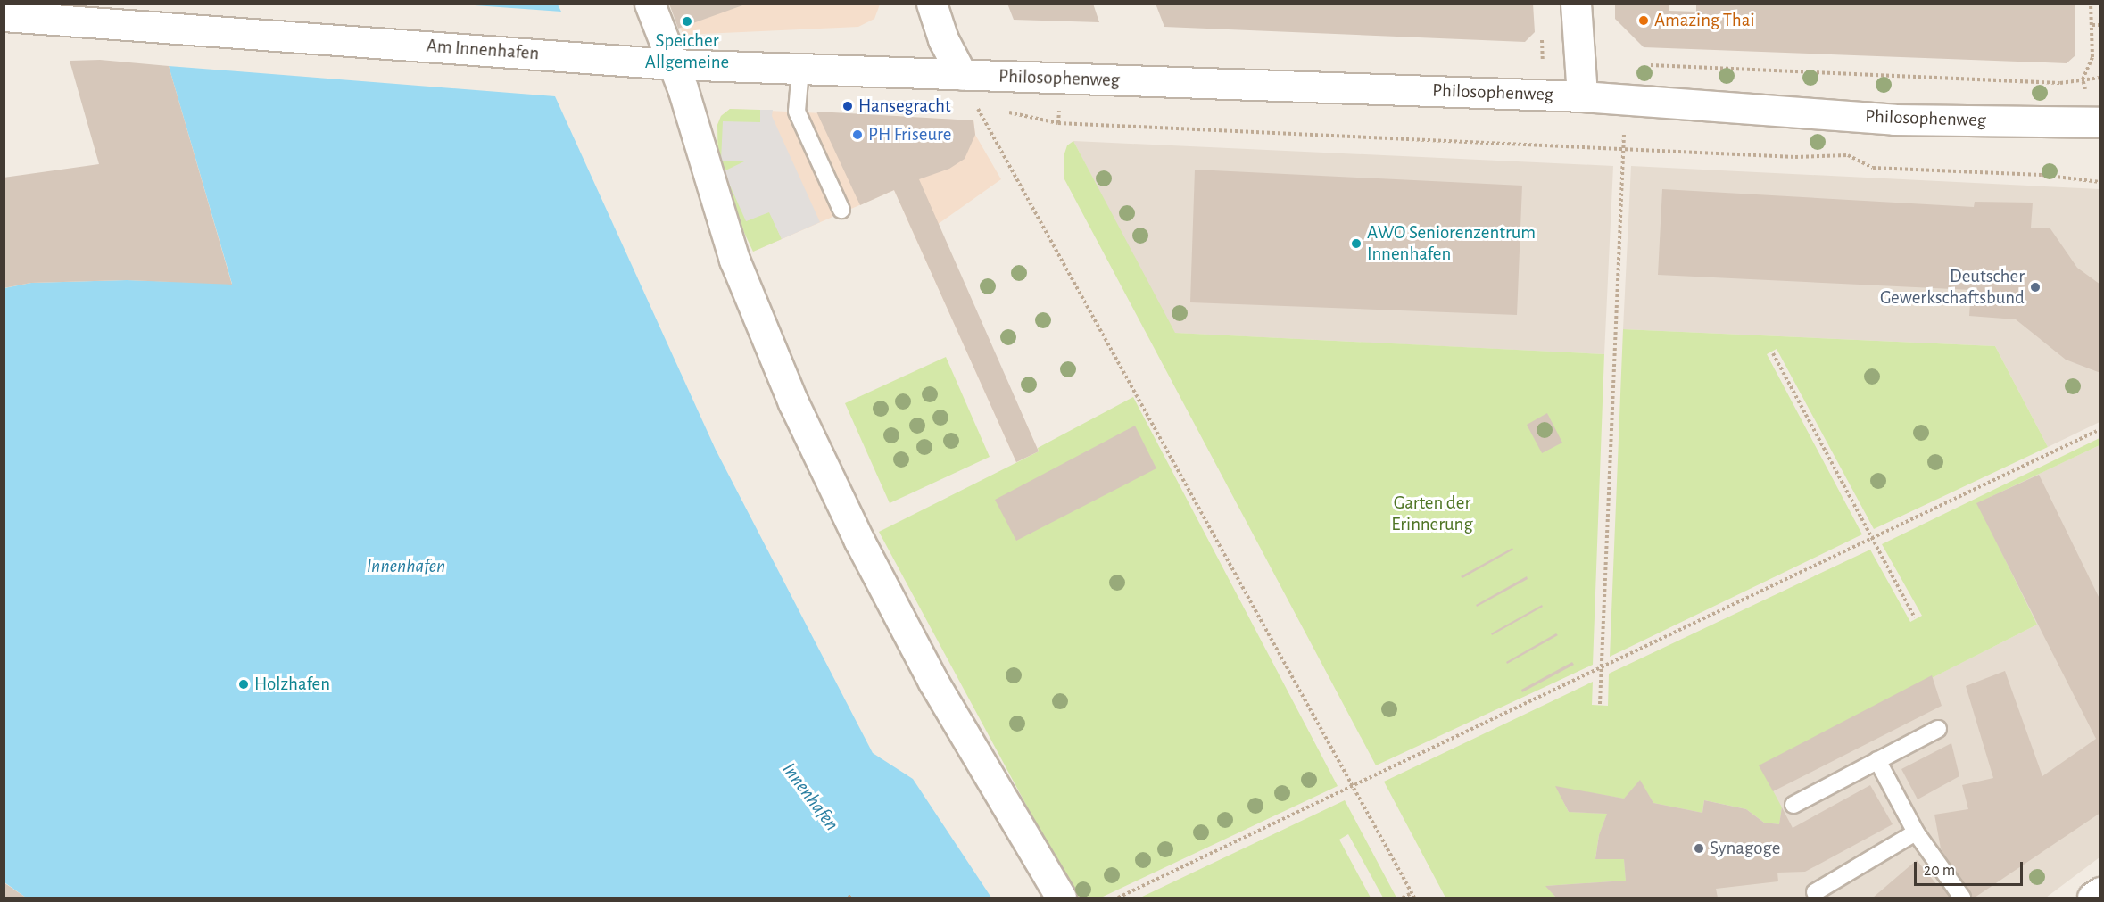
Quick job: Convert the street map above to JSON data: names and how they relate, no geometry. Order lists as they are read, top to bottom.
{
  "streets": {
    "street": ["Am Innenhafen", "Philosophenweg"]
  },
  "crossings": [
    ["Am Innenhafen", "Philosophenweg"]
  ],
  "water": ["Innenhafen"],
  "parks": ["Garten der Erinnerung"],
  "places": [
    "Amazing Thai",
    "Speicher Allgemeine",
    "Hansegracht",
    "PH Friseure",
    "AWO Seniorenzentrum Innenhafen",
    "Deutscher Gewerkschaftsbund",
    "Holzhafen",
    "Synagoge"
  ],
  "scale_bar": "20 m"
}
